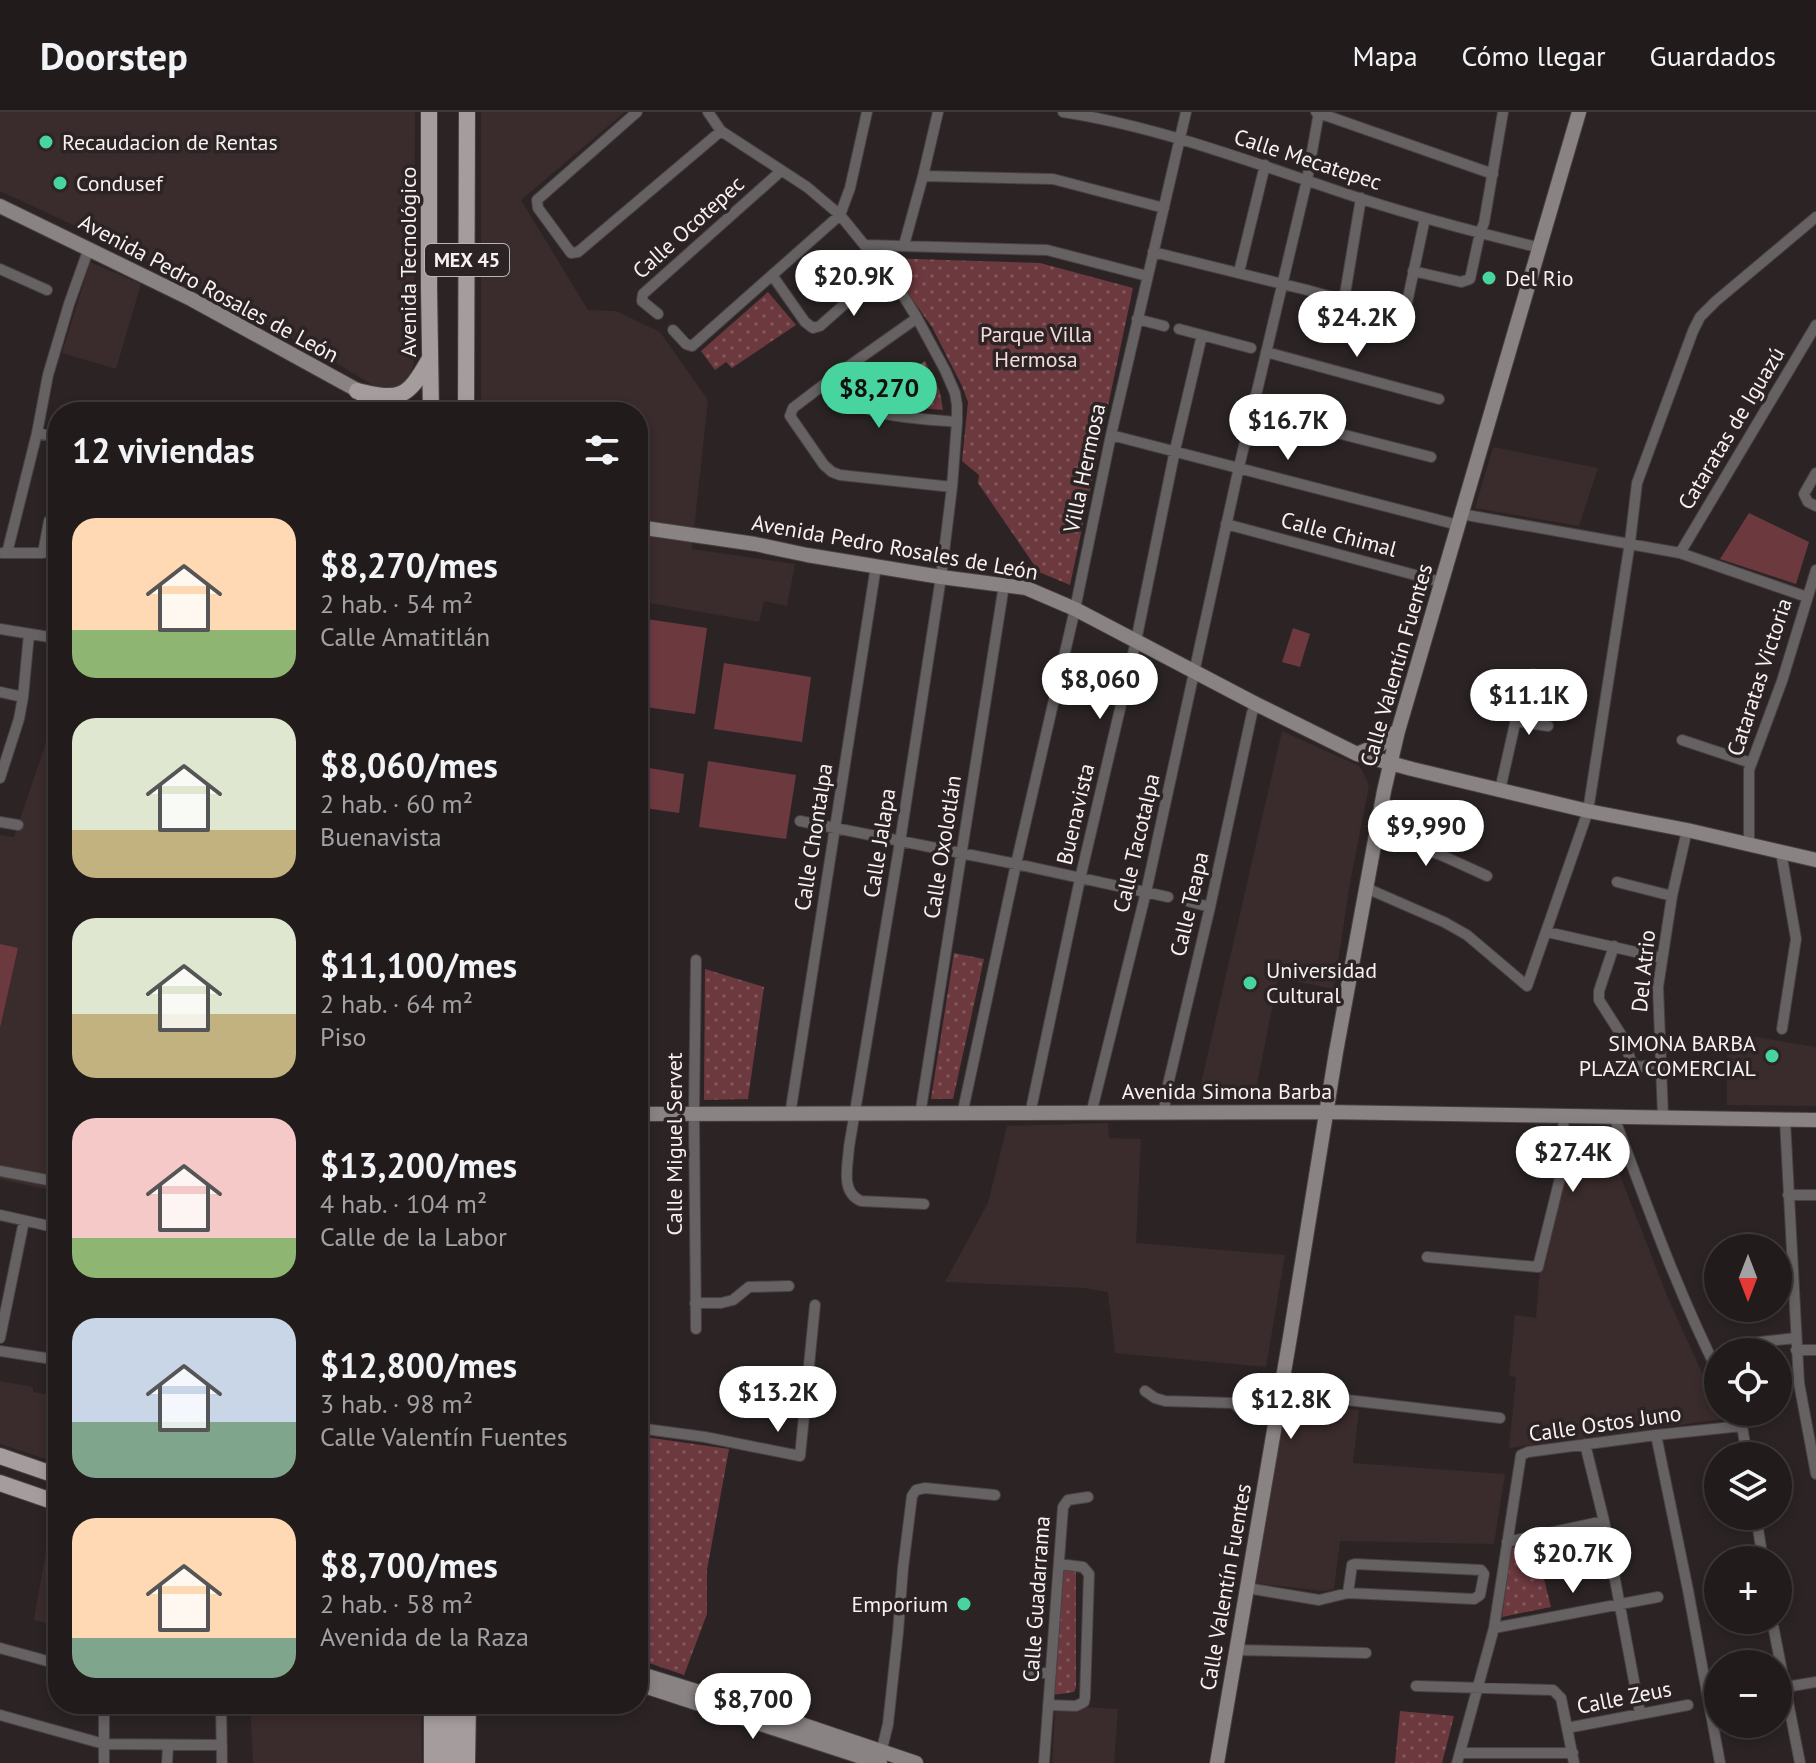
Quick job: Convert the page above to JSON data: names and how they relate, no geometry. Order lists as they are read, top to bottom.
{
  "streets": {
    "main road": [
      "MEX 45",
      "Avenida Tecnológico",
      "Avenida Pedro Rosales de León",
      "Calle Valentín Fuentes",
      "Avenida Simona Barba"
    ],
    "street": [
      "Calle Mecatepec",
      "Calle Ocotepec",
      "Cataratas de Iguazú",
      "Villa Hermosa",
      "Calle Chimal",
      "Cataratas Victoria",
      "Buenavista",
      "Calle Chontalpa",
      "Calle Jalapa",
      "Calle Tacotalpa",
      "Calle Oxolotlán",
      "Calle Teapa",
      "Del Atrio",
      "Calle Miguel Servet",
      "Calle Ostos Juno",
      "Calle Guadarrama",
      "Calle Zeus"
    ]
  },
  "crossings": [
    ["Calle Mecatepec", "Villa Hermosa"],
    ["Calle Mecatepec", "Calle Valentín Fuentes"],
    ["Calle Mecatepec", "Calle Tacotalpa"],
    ["Calle Ocotepec", "Calle Jalapa"],
    ["Avenida Pedro Rosales de León", "Villa Hermosa"],
    ["Avenida Pedro Rosales de León", "Calle Valentín Fuentes"],
    ["Avenida Pedro Rosales de León", "Cataratas Victoria"],
    ["Avenida Pedro Rosales de León", "Buenavista"],
    ["Avenida Pedro Rosales de León", "Calle Chontalpa"],
    ["Avenida Pedro Rosales de León", "Calle Jalapa"],
    ["Avenida Pedro Rosales de León", "Calle Tacotalpa"],
    ["Avenida Pedro Rosales de León", "Calle Oxolotlán"],
    ["Avenida Pedro Rosales de León", "Calle Teapa"],
    ["Avenida Pedro Rosales de León", "Del Atrio"],
    ["Villa Hermosa", "Avenida Simona Barba"],
    ["Calle Chimal", "Calle Valentín Fuentes"],
    ["Calle Chimal", "Calle Tacotalpa"],
    ["Calle Valentín Fuentes", "Avenida Simona Barba"],
    ["Buenavista", "Avenida Simona Barba"],
    ["Calle Chontalpa", "Avenida Simona Barba"],
    ["Calle Jalapa", "Avenida Simona Barba"],
    ["Calle Tacotalpa", "Avenida Simona Barba"],
    ["Calle Oxolotlán", "Avenida Simona Barba"],
    ["Calle Teapa", "Avenida Simona Barba"],
    ["Del Atrio", "Avenida Simona Barba"],
    ["Avenida Simona Barba", "Calle Miguel Servet"]
  ],
  "parks": ["Parque Villa Hermosa"],
  "places": [
    "Recaudacion de Rentas",
    "Condusef",
    "Del Rio",
    "Universidad Cultural",
    "SIMONA BARBA PLAZA COMERCIAL",
    "Emporium"
  ],
  "north": "bottom",
  "page": {
    "header": "Doorstep",
    "nav": ["Mapa", "Cómo llegar", "Guardados"],
    "price": [
      "$20.9K",
      "$24.2K",
      "$8,270",
      "$16.7K",
      "$8,060",
      "$11.1K",
      "$9,990",
      "$27.4K",
      "$13.2K",
      "$12.8K",
      "$20.7K",
      "$8,700"
    ],
    "heading": "12 viviendas",
    "list": [
      {
        "name": "$8,270/mes",
        "note": "2 hab. · 54 m² · Calle Amatitlán"
      },
      {
        "name": "$8,060/mes",
        "note": "2 hab. · 60 m² · Buenavista"
      },
      {
        "name": "$11,100/mes",
        "note": "2 hab. · 64 m² · Piso"
      },
      {
        "name": "$13,200/mes",
        "note": "4 hab. · 104 m² · Calle de la Labor"
      },
      {
        "name": "$12,800/mes",
        "note": "3 hab. · 98 m² · Calle Valentín Fuentes"
      },
      {
        "name": "$8,700/mes",
        "note": "2 hab. · 58 m² · Avenida de la Raza"
      }
    ],
    "map_buttons": ["+", "−"]
  }
}
